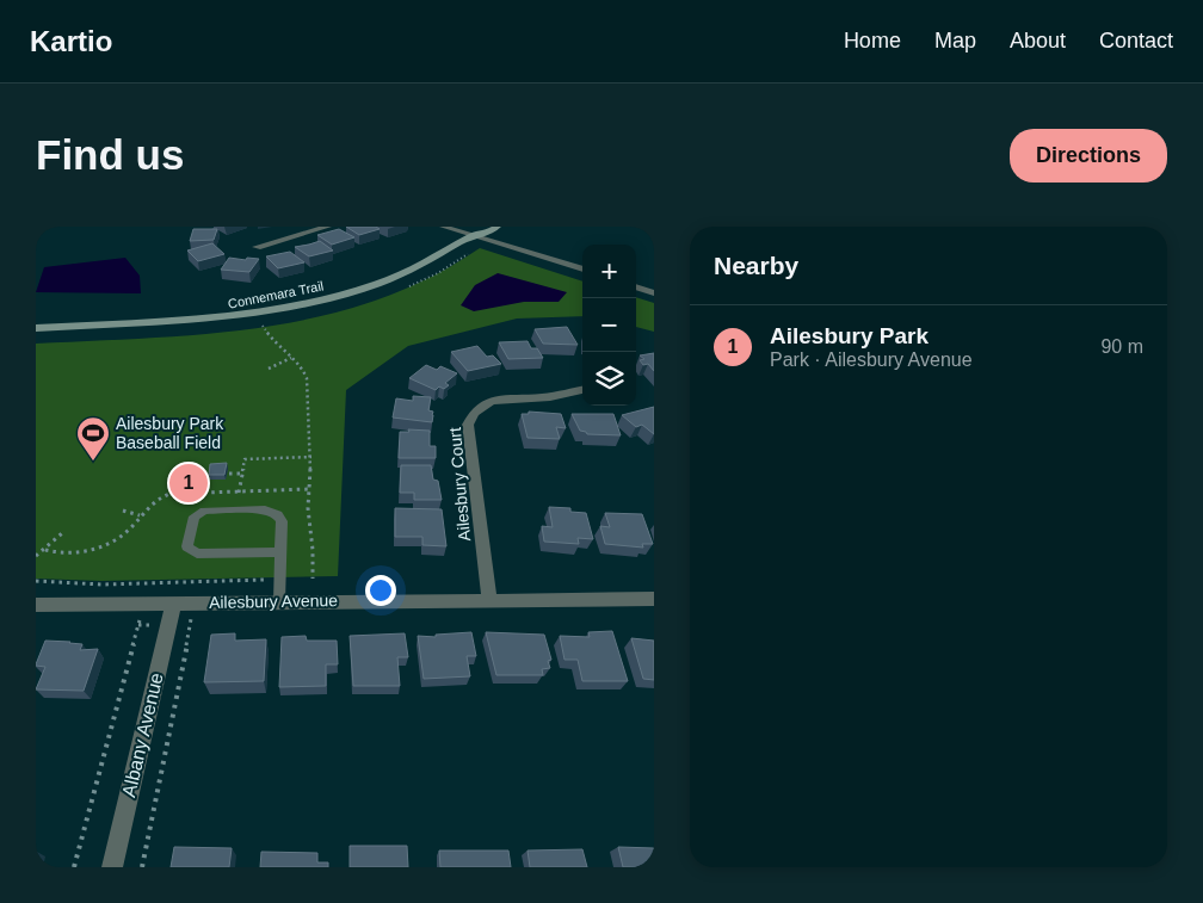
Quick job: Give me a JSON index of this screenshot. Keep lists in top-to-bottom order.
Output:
{
  "streets": {
    "street": [
      "Connemara Trail",
      "Ailesbury Court",
      "Ailesbury Avenue",
      "Albany Avenue"
    ]
  },
  "crossings": [
    ["Ailesbury Court", "Ailesbury Avenue"],
    ["Ailesbury Avenue", "Albany Avenue"]
  ],
  "places": {
    "sports": ["Ailesbury Park Baseball Field"]
  },
  "page": {
    "header": "Kartio",
    "nav": [
      "Home",
      "Map",
      "About",
      "Contact"
    ],
    "buttons": "Directions",
    "title": "Find us",
    "heading": "Nearby",
    "map_buttons": ["+", "−"],
    "list": [
      {
        "mark": "1",
        "name": "Ailesbury Park",
        "note": "Park · Ailesbury Avenue",
        "value": "90 m"
      }
    ],
    "pins": "1"
  }
}
